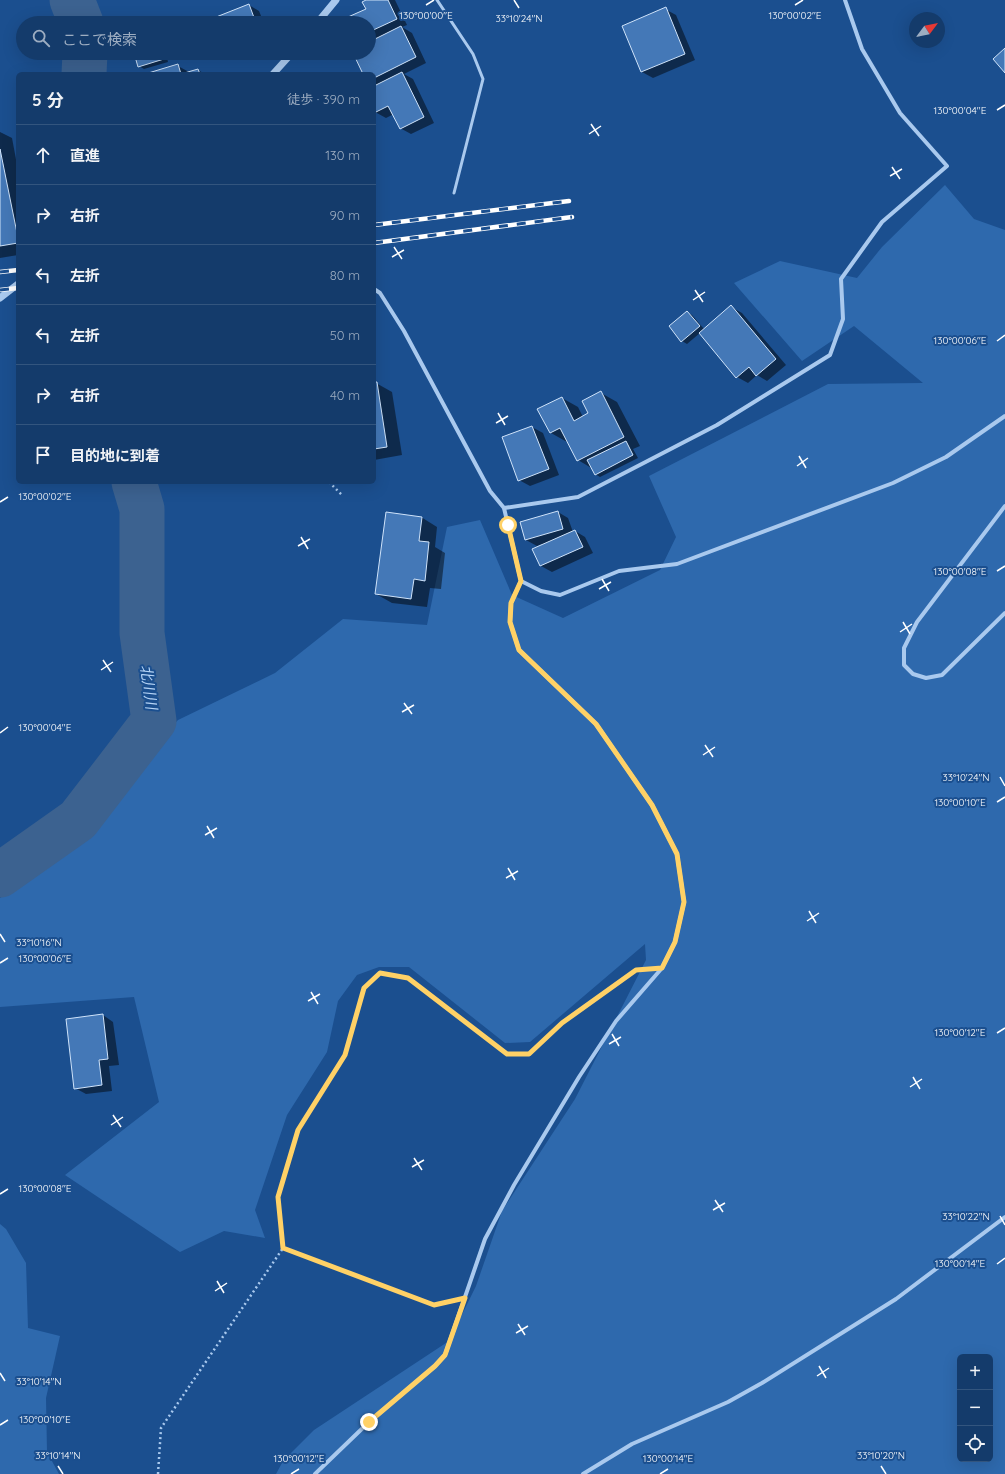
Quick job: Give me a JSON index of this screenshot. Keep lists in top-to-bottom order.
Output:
{
  "water": ["北川川"],
  "north": "top right",
  "page": {
    "search": "ここで検索",
    "heading": ["5 分", "徒歩 · 390 m"],
    "list": [
      ["直進", "130 m"],
      ["右折", "90 m"],
      ["左折", "80 m"],
      ["左折", "50 m"],
      ["右折", "40 m"],
      "目的地に到着"
    ],
    "map_buttons": ["+", "−"]
  },
  "coordinates": [
    "130°00'00\"E",
    "130°00'02\"E",
    "33°10'24\"N",
    "130°00'04\"E",
    "130°00'06\"E",
    "130°00'08\"E",
    "130°00'10\"E",
    "33°10'16\"N",
    "130°00'12\"E",
    "33°10'22\"N",
    "130°00'14\"E",
    "33°10'14\"N",
    "33°10'20\"N"
  ]
}
